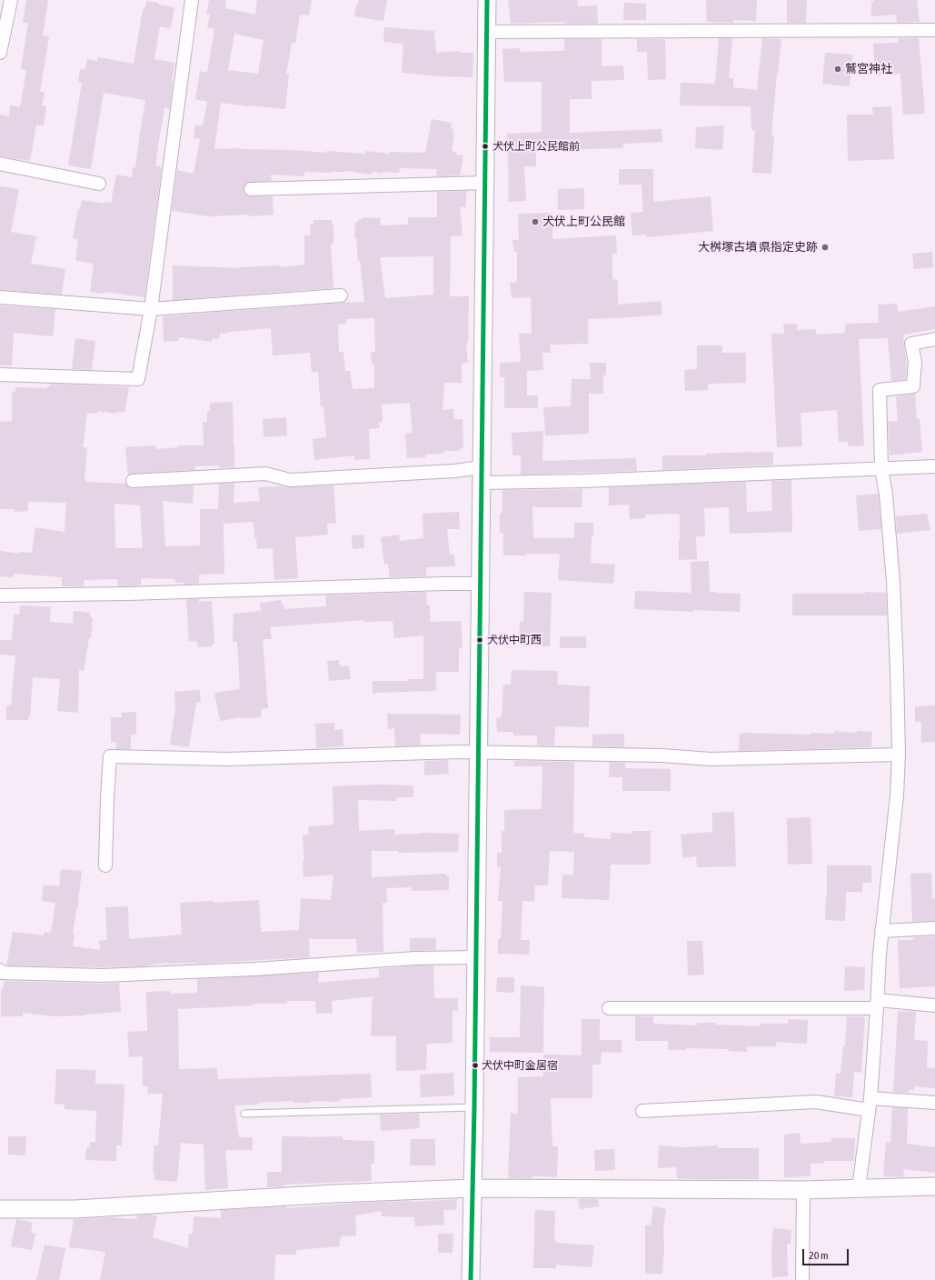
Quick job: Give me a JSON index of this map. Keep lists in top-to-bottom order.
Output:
{
  "places": [
    "鷲宮神社",
    "犬伏上町公民館前",
    "犬伏上町公民館",
    "大桝塚古墳 県指定史跡",
    "犬伏中町西",
    "犬伏中町金居宿"
  ],
  "scale_bar": "20 m"
}
